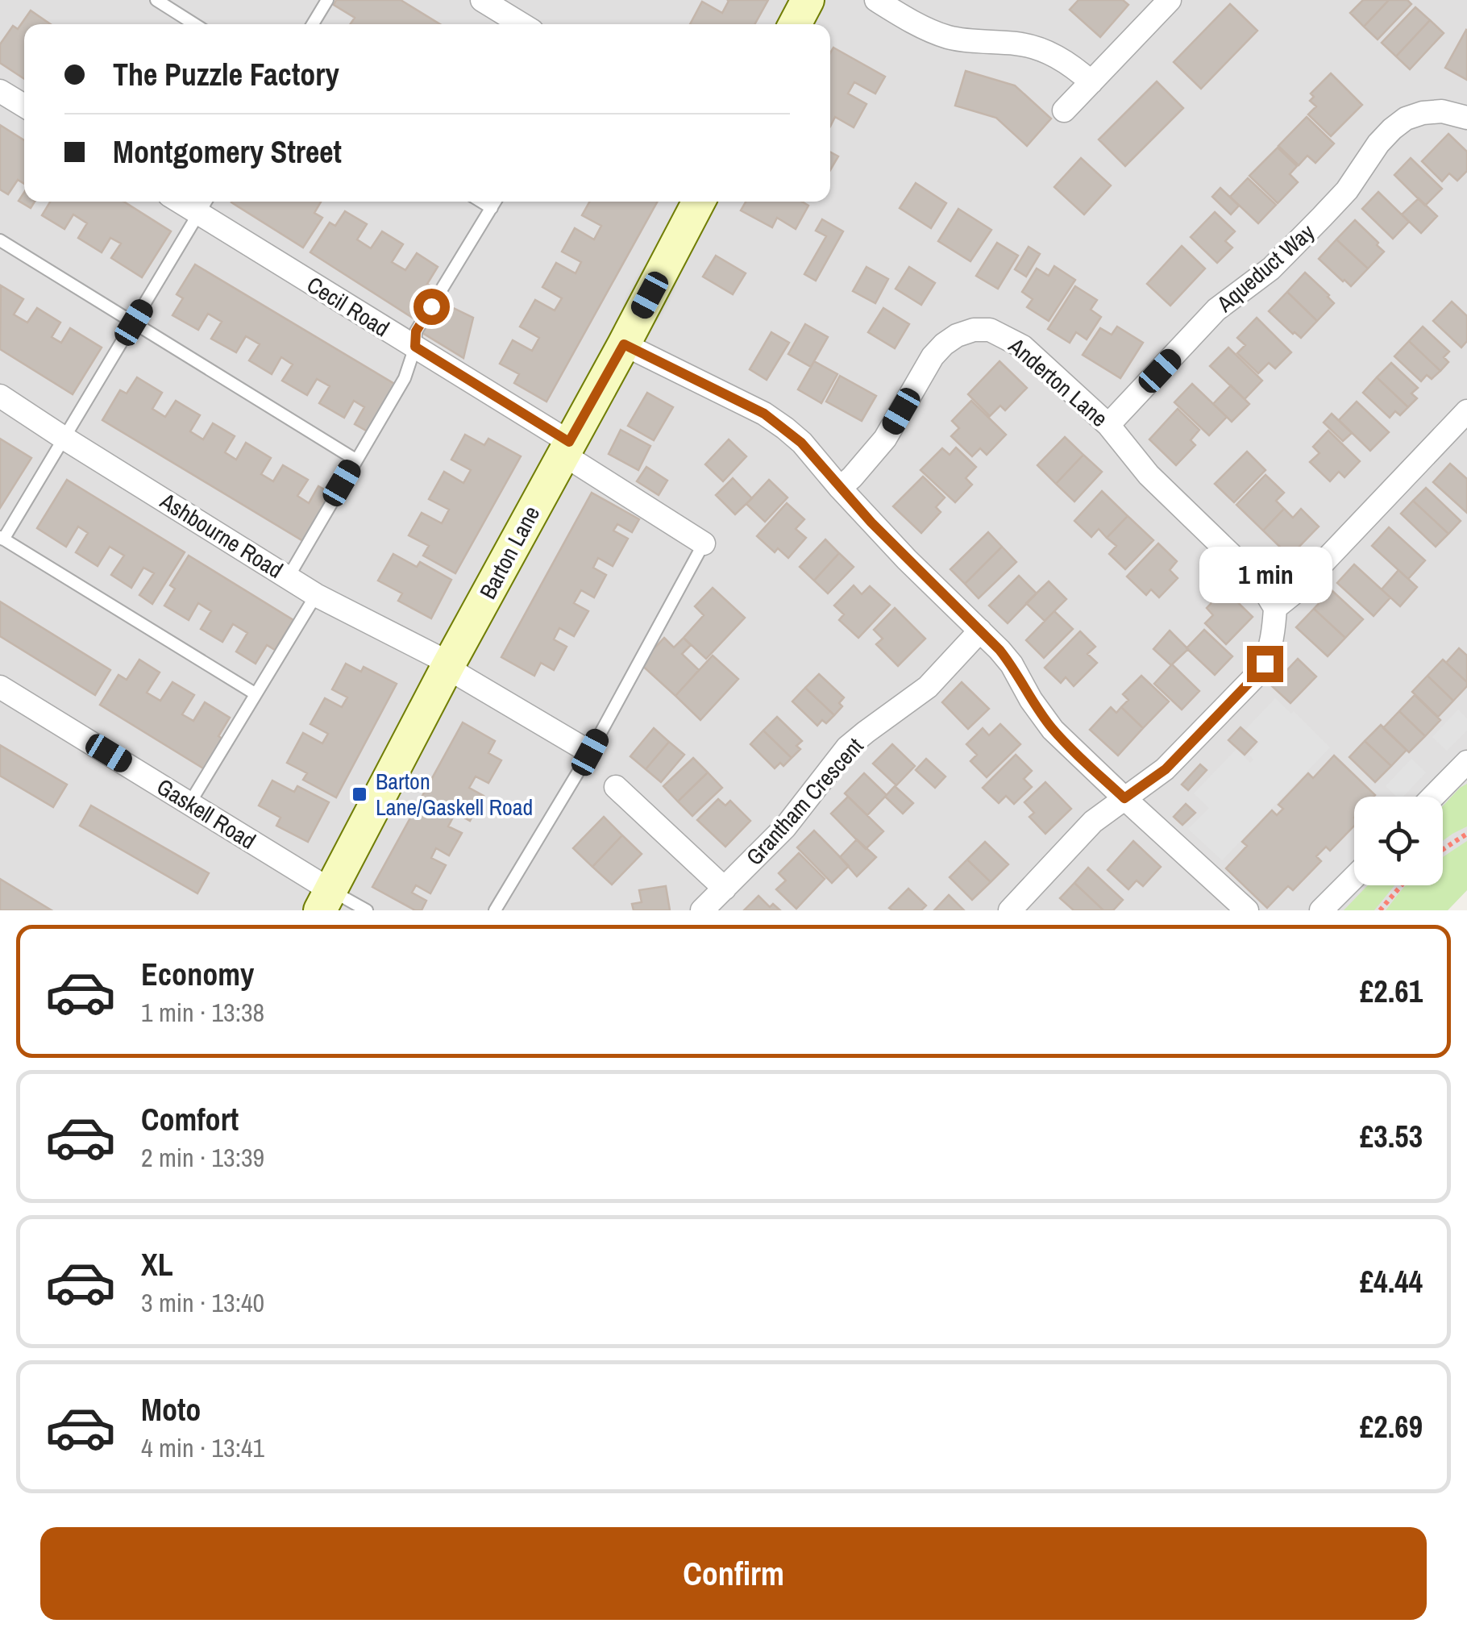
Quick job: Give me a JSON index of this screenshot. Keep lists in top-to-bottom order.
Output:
{
  "streets": {
    "main road": ["Barton Lane"],
    "street": [
      "Aqueduct Way",
      "Cecil Road",
      "Anderton Lane",
      "Ashbourne Road",
      "Grantham Crescent",
      "Gaskell Road"
    ]
  },
  "crossings": [
    ["Aqueduct Way", "Anderton Lane"],
    ["Cecil Road", "Barton Lane"],
    ["Ashbourne Road", "Barton Lane"],
    ["Barton Lane", "Gaskell Road"]
  ],
  "places": {
    "transit": ["Barton Lane/Gaskell Road"]
  },
  "page": {
    "banner": ["The Puzzle Factory", "Montgomery Street"],
    "bubble": "1 min",
    "list": [
      {
        "name": "Economy",
        "note": "1 min · 13:38",
        "value": "£2.61"
      },
      {
        "name": "Comfort",
        "note": "2 min · 13:39",
        "value": "£3.53"
      },
      {
        "name": "XL",
        "note": "3 min · 13:40",
        "value": "£4.44"
      },
      {
        "name": "Moto",
        "note": "4 min · 13:41",
        "value": "£2.69"
      }
    ],
    "buttons": "Confirm"
  }
}
